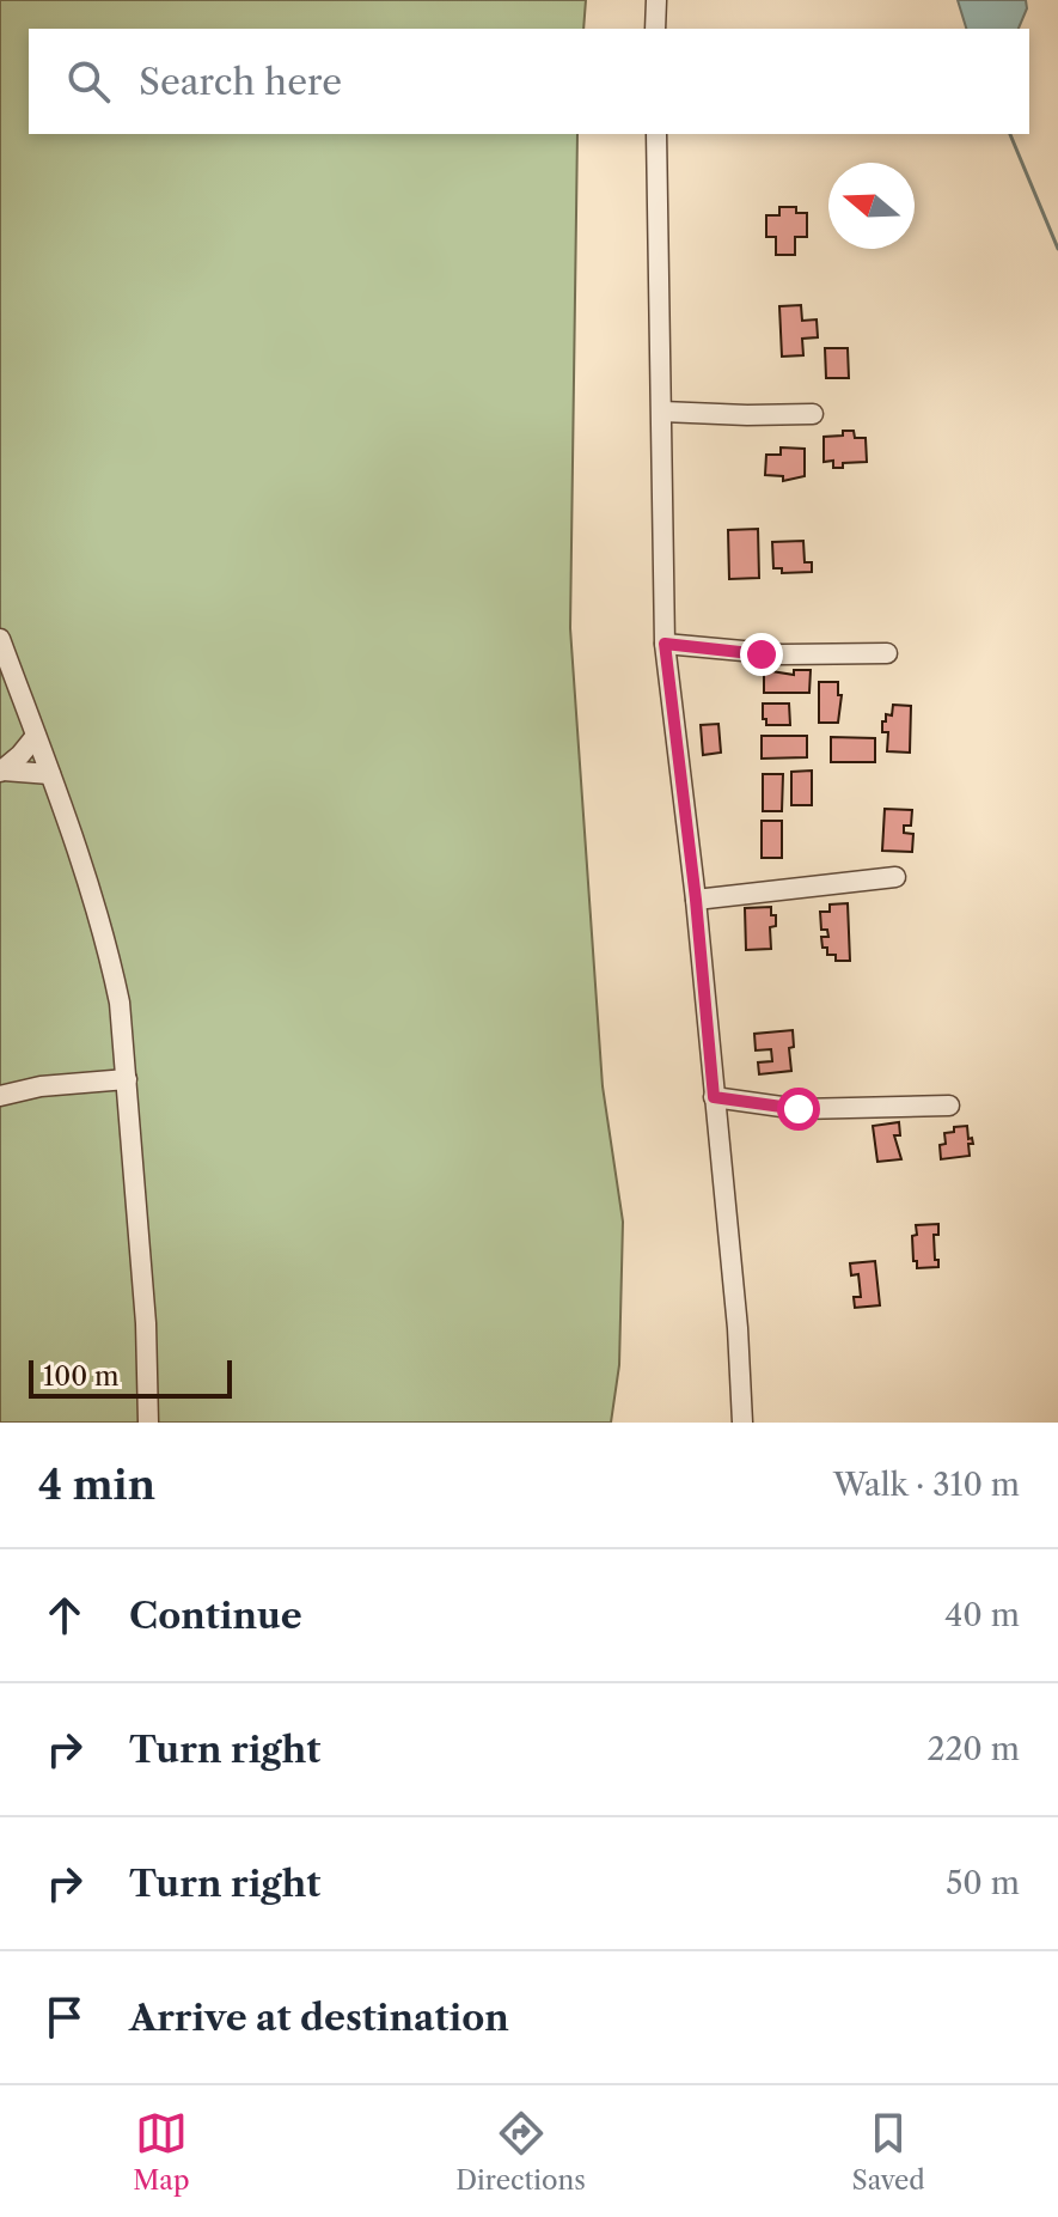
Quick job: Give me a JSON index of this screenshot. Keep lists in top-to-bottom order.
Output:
{
  "scale_bar": "100 m",
  "north": "left",
  "page": {
    "search": "Search here",
    "scale": "100 m",
    "heading": ["4 min", "Walk · 310 m"],
    "list": [
      ["Continue", "40 m"],
      ["Turn right", "220 m"],
      ["Turn right", "50 m"],
      "Arrive at destination"
    ],
    "nav": ["Map", "Directions", "Saved"]
  }
}
